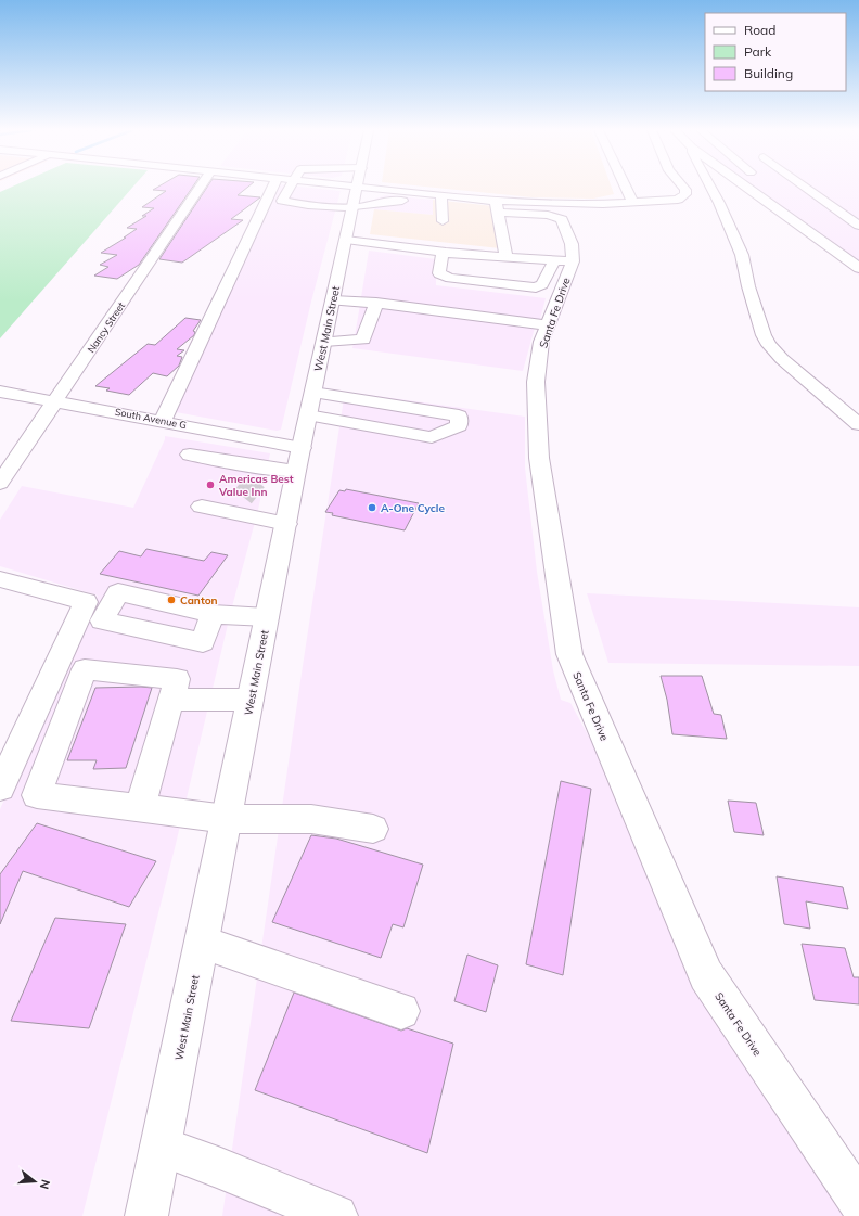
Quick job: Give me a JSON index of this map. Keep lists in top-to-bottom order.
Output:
{
  "streets": {
    "street": [
      "Santa Fe Drive",
      "Nancy Street",
      "West Main Street",
      "South Avenue G"
    ]
  },
  "crossings": [
    ["Nancy Street", "South Avenue G"],
    ["West Main Street", "South Avenue G"]
  ],
  "places": ["Americas Best Value Inn", "A-One Cycle", "Canton"],
  "legend": ["Road", "Park", "Building"],
  "north": "right"
}
